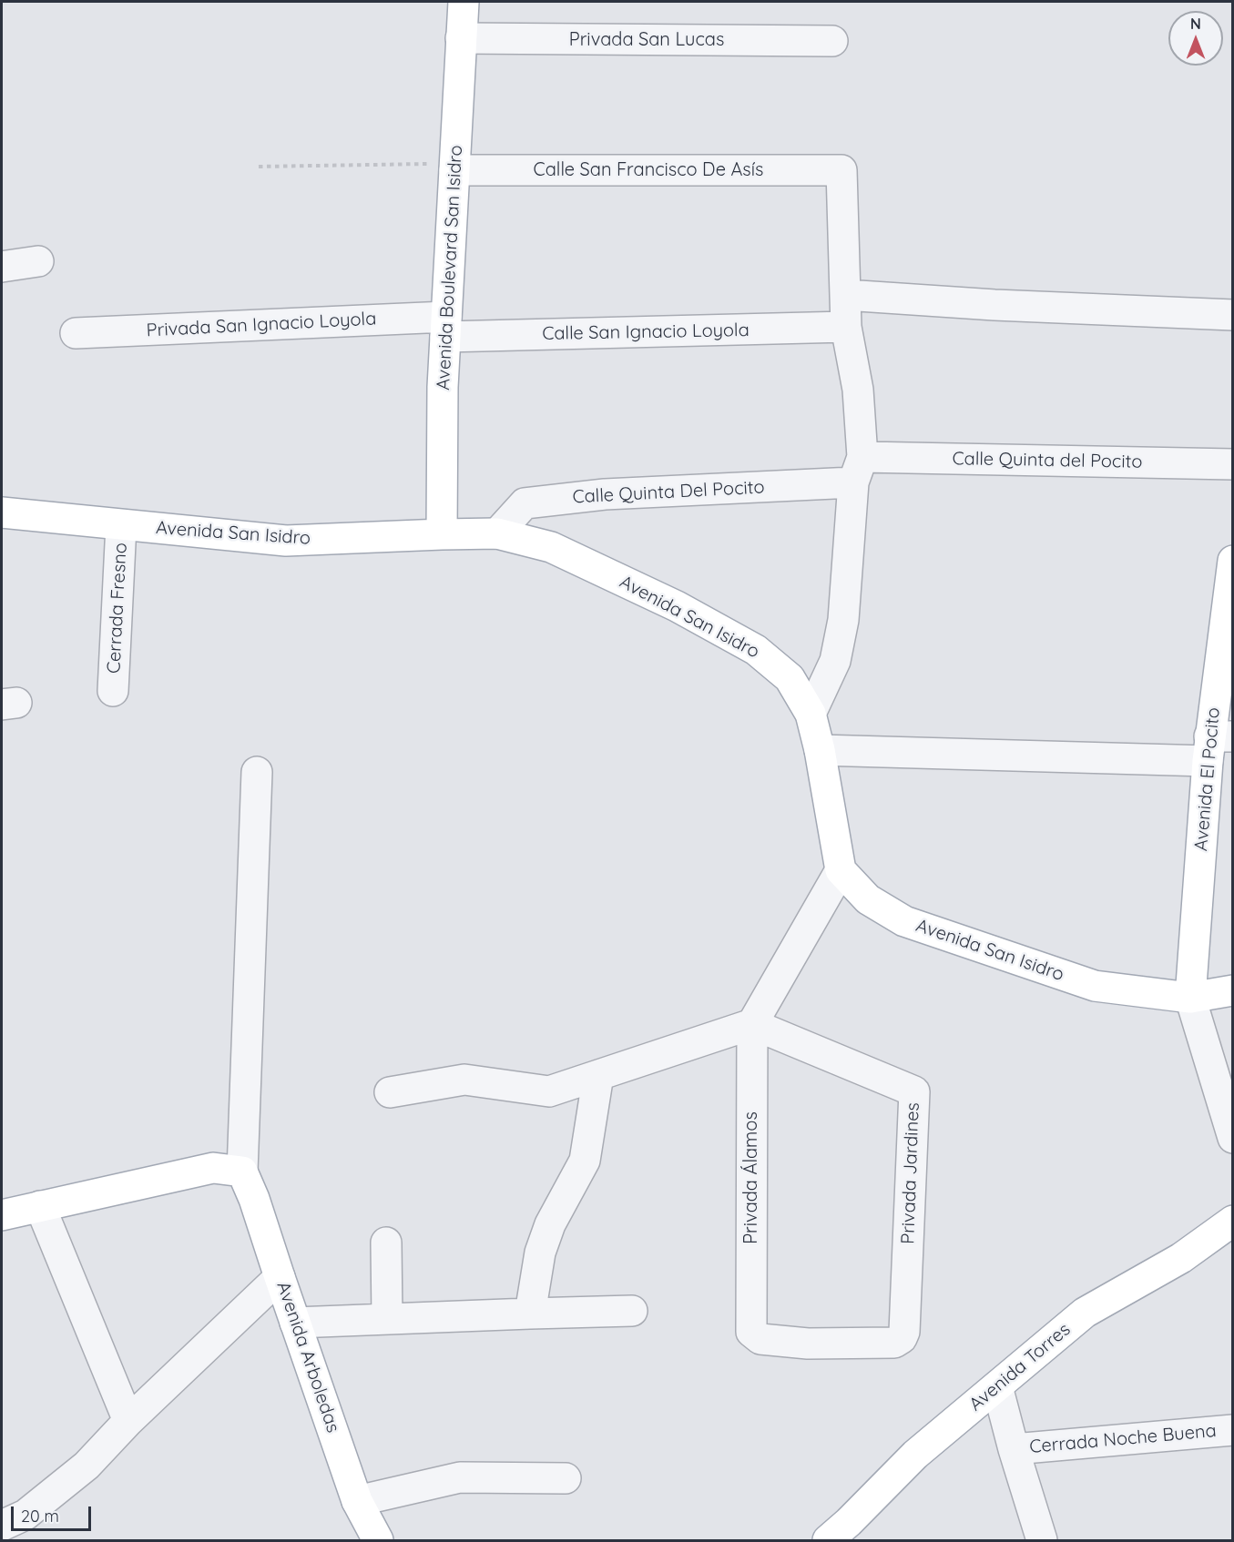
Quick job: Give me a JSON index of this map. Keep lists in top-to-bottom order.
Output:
{
  "streets": {
    "main road": [
      "Avenida Boulevard San Isidro",
      "Avenida San Isidro",
      "Avenida El Pocito",
      "Avenida Arboledas",
      "Avenida Torres"
    ],
    "street": [
      "Privada San Lucas",
      "Calle San Francisco De Asís",
      "Privada San Ignacio Loyola",
      "Calle San Ignacio Loyola",
      "Calle Quinta del Pocito",
      "Calle Quinta Del Pocito",
      "Cerrada Fresno",
      "Privada Jardines",
      "Privada Álamos",
      "Cerrada Noche Buena"
    ]
  },
  "crossings": [
    ["Privada San Lucas", "Avenida Boulevard San Isidro"],
    ["Calle San Francisco De Asís", "Avenida Boulevard San Isidro"],
    ["Avenida Boulevard San Isidro", "Privada San Ignacio Loyola"],
    ["Avenida Boulevard San Isidro", "Calle San Ignacio Loyola"],
    ["Avenida Boulevard San Isidro", "Avenida San Isidro"],
    ["Privada San Ignacio Loyola", "Calle San Ignacio Loyola"],
    ["Calle Quinta del Pocito", "Calle Quinta Del Pocito"],
    ["Calle Quinta Del Pocito", "Avenida San Isidro"],
    ["Avenida San Isidro", "Cerrada Fresno"],
    ["Avenida San Isidro", "Avenida El Pocito"],
    ["Privada Jardines", "Privada Álamos"]
  ],
  "scale_bar": "20 m",
  "north": "top"
}
